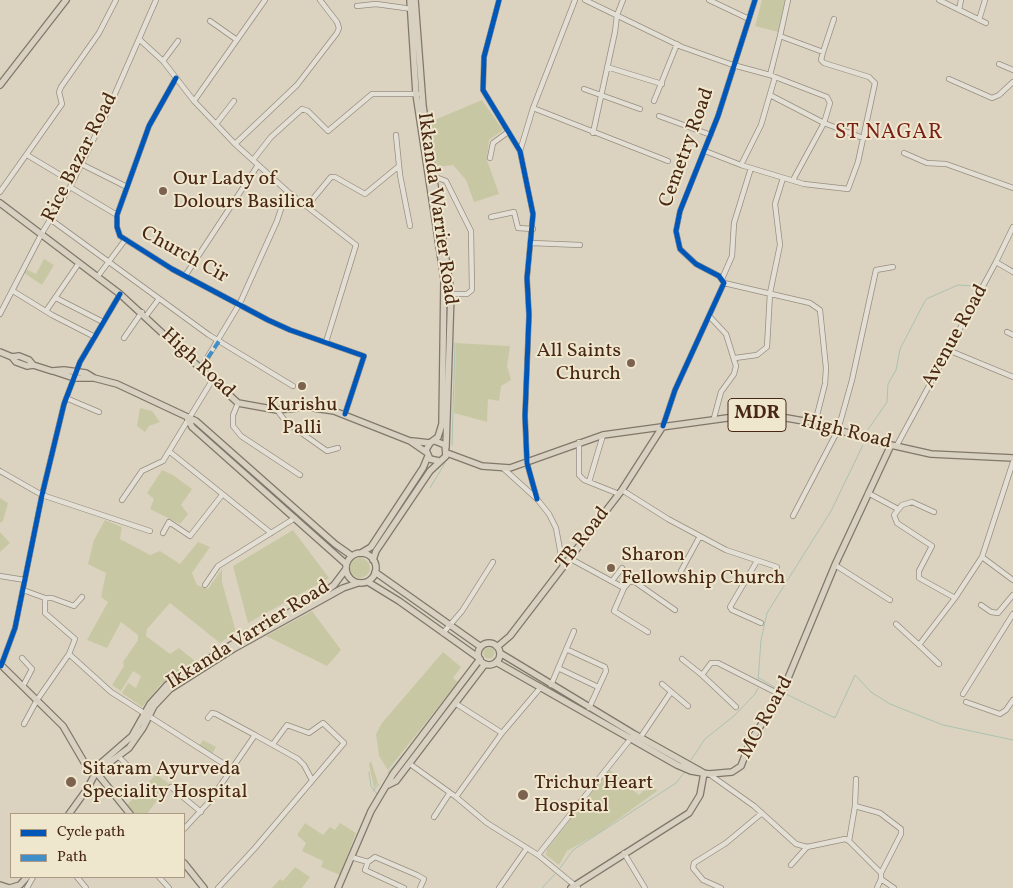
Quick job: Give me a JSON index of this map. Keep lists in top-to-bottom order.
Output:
{
  "streets": {
    "main road": [
      "Ikkanda Warrier Road",
      "High Road",
      "MDR",
      "TB Road",
      "Ikkanda Varrier Road",
      "MO Roard"
    ],
    "street": [
      "Cemetry Road",
      "Rice Bazar Road",
      "Church Cir",
      "Avenue Road"
    ]
  },
  "crossings": [
    ["Rice Bazar Road", "High Road"],
    ["Ikkanda Warrier Road", "High Road"],
    ["Church Cir", "High Road"],
    ["Avenue Road", "High Road"],
    ["Avenue Road", "MO Roard"],
    ["High Road", "TB Road"],
    ["High Road", "MO Roard"],
    ["TB Road", "MO Roard"]
  ],
  "districts": ["ST NAGAR"],
  "places": [
    "Our Lady of Dolours Basilica",
    "All Saints Church",
    "Kurishu Palli",
    "Sharon Fellowship Church",
    "Sitaram Ayurveda Speciality Hospital",
    "Trichur Heart Hospital"
  ],
  "legend": ["Cycle path", "Path"]
}
